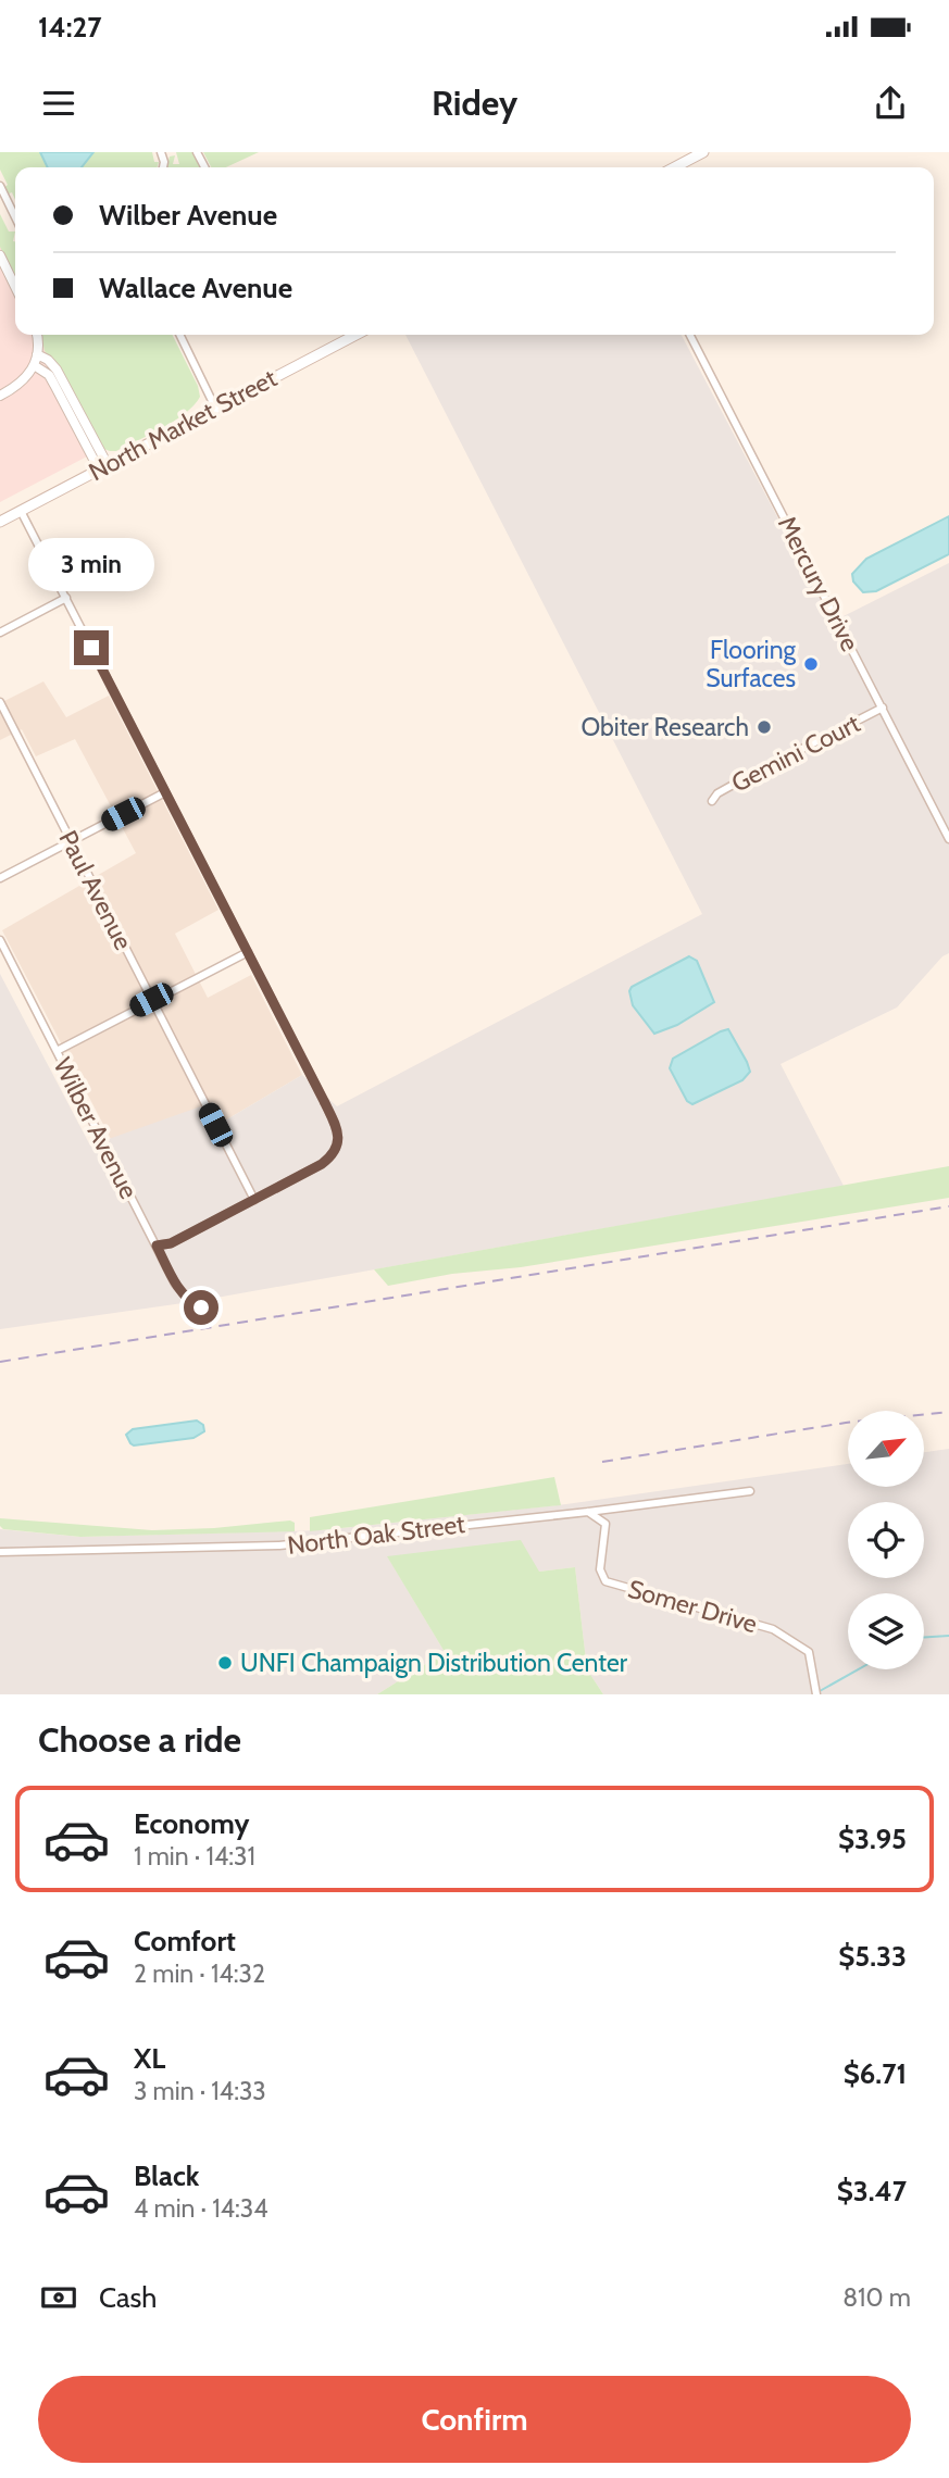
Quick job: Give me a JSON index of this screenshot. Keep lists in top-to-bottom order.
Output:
{
  "streets": {
    "main road": ["North Market Street"],
    "street": [
      "Mercury Drive",
      "Gemini Court",
      "Paul Avenue",
      "Wilber Avenue",
      "North Oak Street",
      "Somer Drive"
    ]
  },
  "crossings": [
    ["Mercury Drive", "Gemini Court"],
    ["North Oak Street", "Somer Drive"]
  ],
  "places": ["Flooring Surfaces", "Obiter Research", "UNFI Champaign Distribution Center"],
  "north": "top right",
  "page": {
    "status": "14:27",
    "header": "Ridey",
    "banner": ["Wilber Avenue", "Wallace Avenue"],
    "bubble": "3 min",
    "heading": "Choose a ride",
    "list": [
      {
        "name": "Economy",
        "note": "1 min · 14:31",
        "value": "$3.95"
      },
      {
        "name": "Comfort",
        "note": "2 min · 14:32",
        "value": "$5.33"
      },
      {
        "name": "XL",
        "note": "3 min · 14:33",
        "value": "$6.71"
      },
      {
        "name": "Black",
        "note": "4 min · 14:34",
        "value": "$3.47"
      }
    ],
    "pay": ["Cash", "810 m"],
    "buttons": "Confirm"
  }
}
